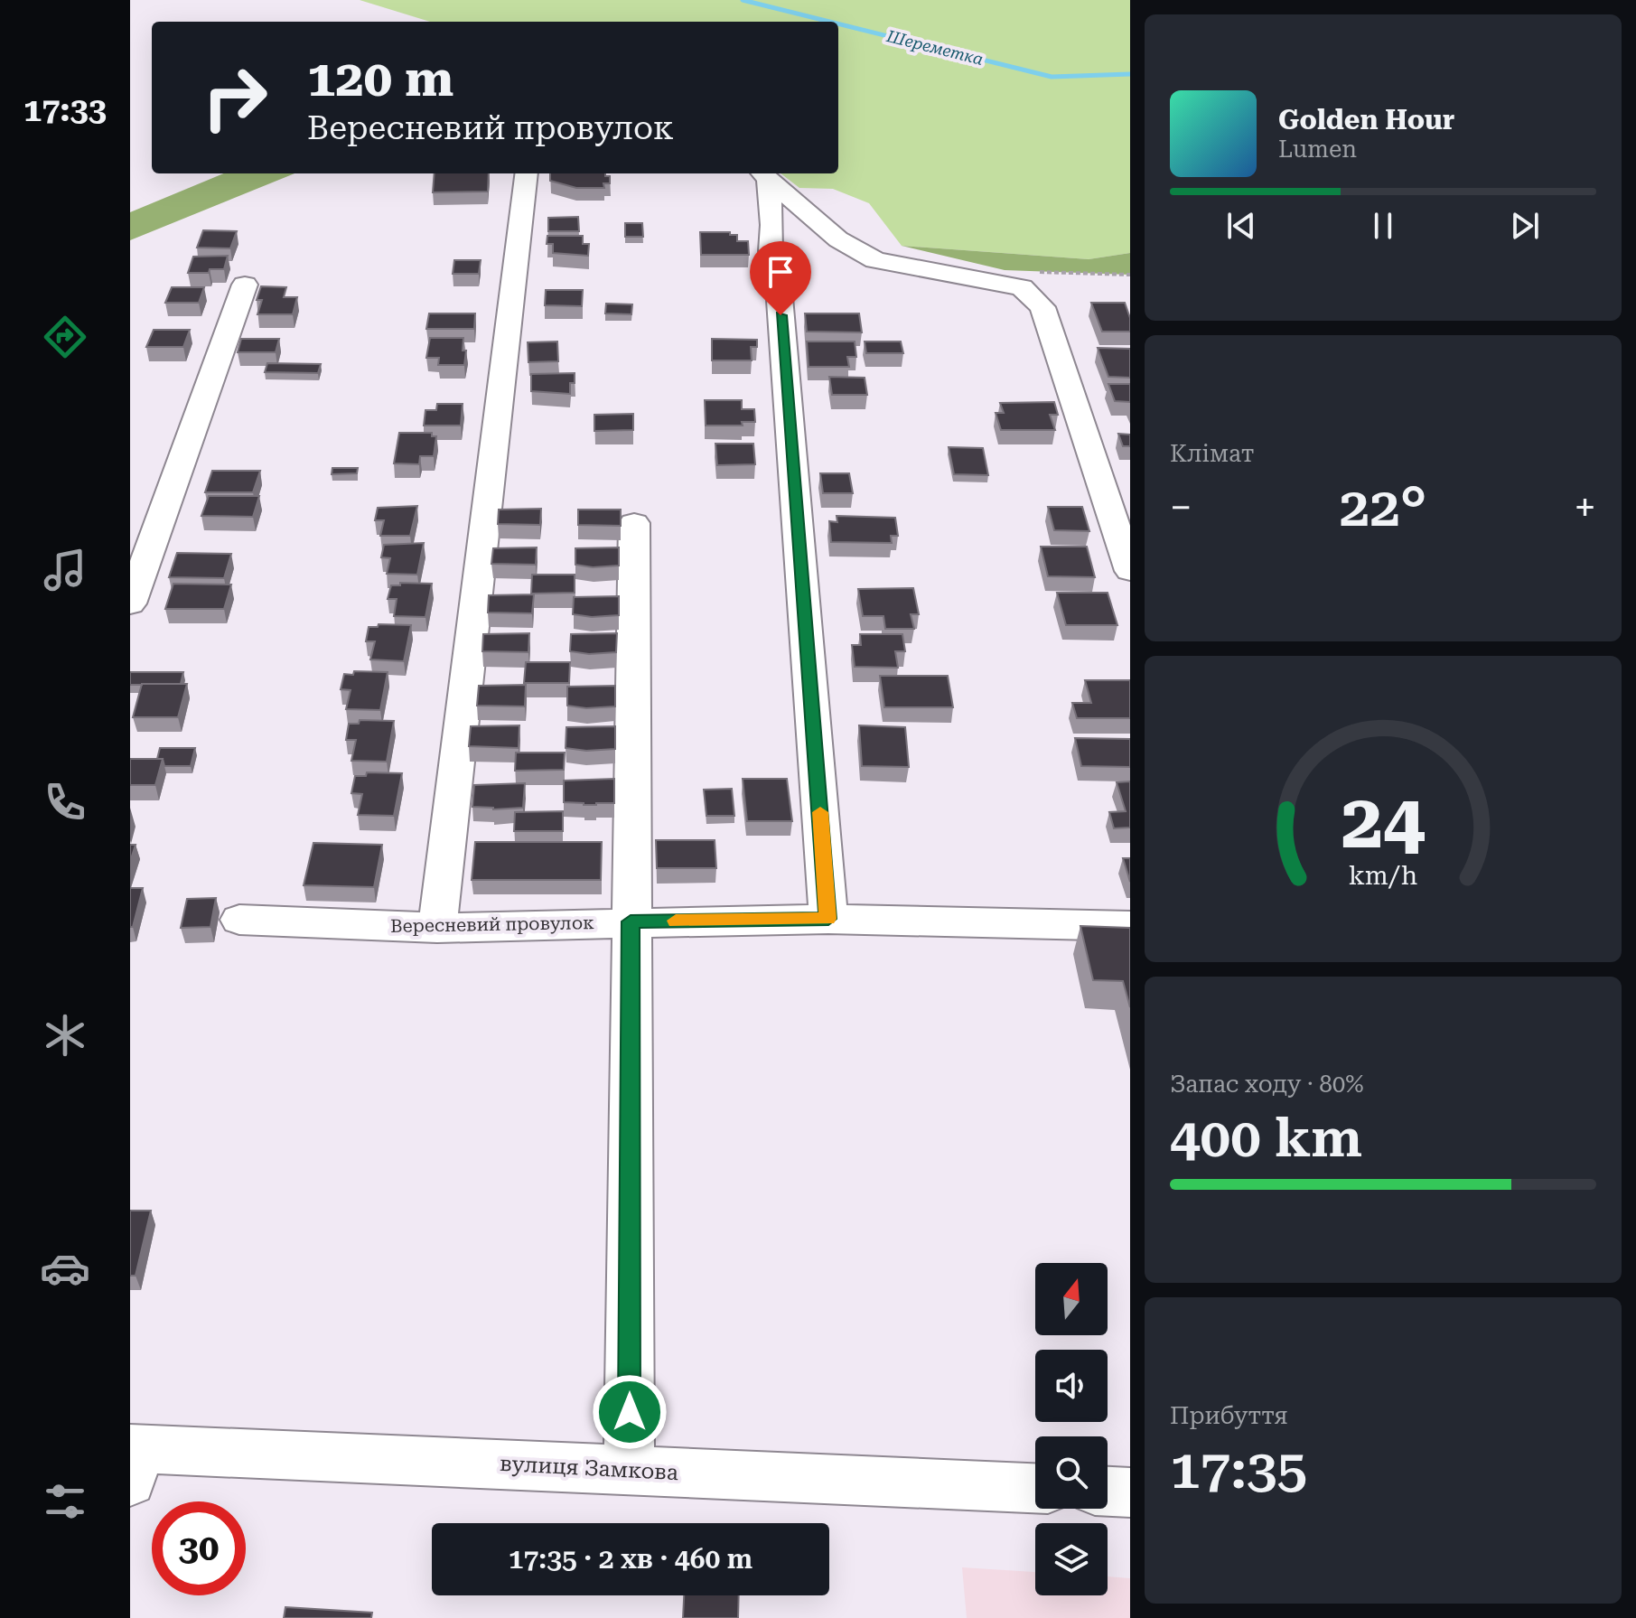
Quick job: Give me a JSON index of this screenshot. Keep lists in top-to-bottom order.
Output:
{
  "streets": {
    "street": ["Вересневий провулок", "вулиця Замкова"]
  },
  "water": ["Шереметка"],
  "north": "top",
  "page": {
    "tabs": "17:33",
    "turn": ["120 m", "Вересневий провулок"],
    "song": ["Golden Hour", "Lumen"],
    "tile": [
      "Клімат",
      ["Запас ходу · 80%", "400 km"],
      ["Прибуття", "17:35"]
    ],
    "heat": ["−", "22°", "+"],
    "limit": "30",
    "trip": "17:35 · 2 хв · 460 m",
    "gauge": ["24", "km/h"]
  }
}
